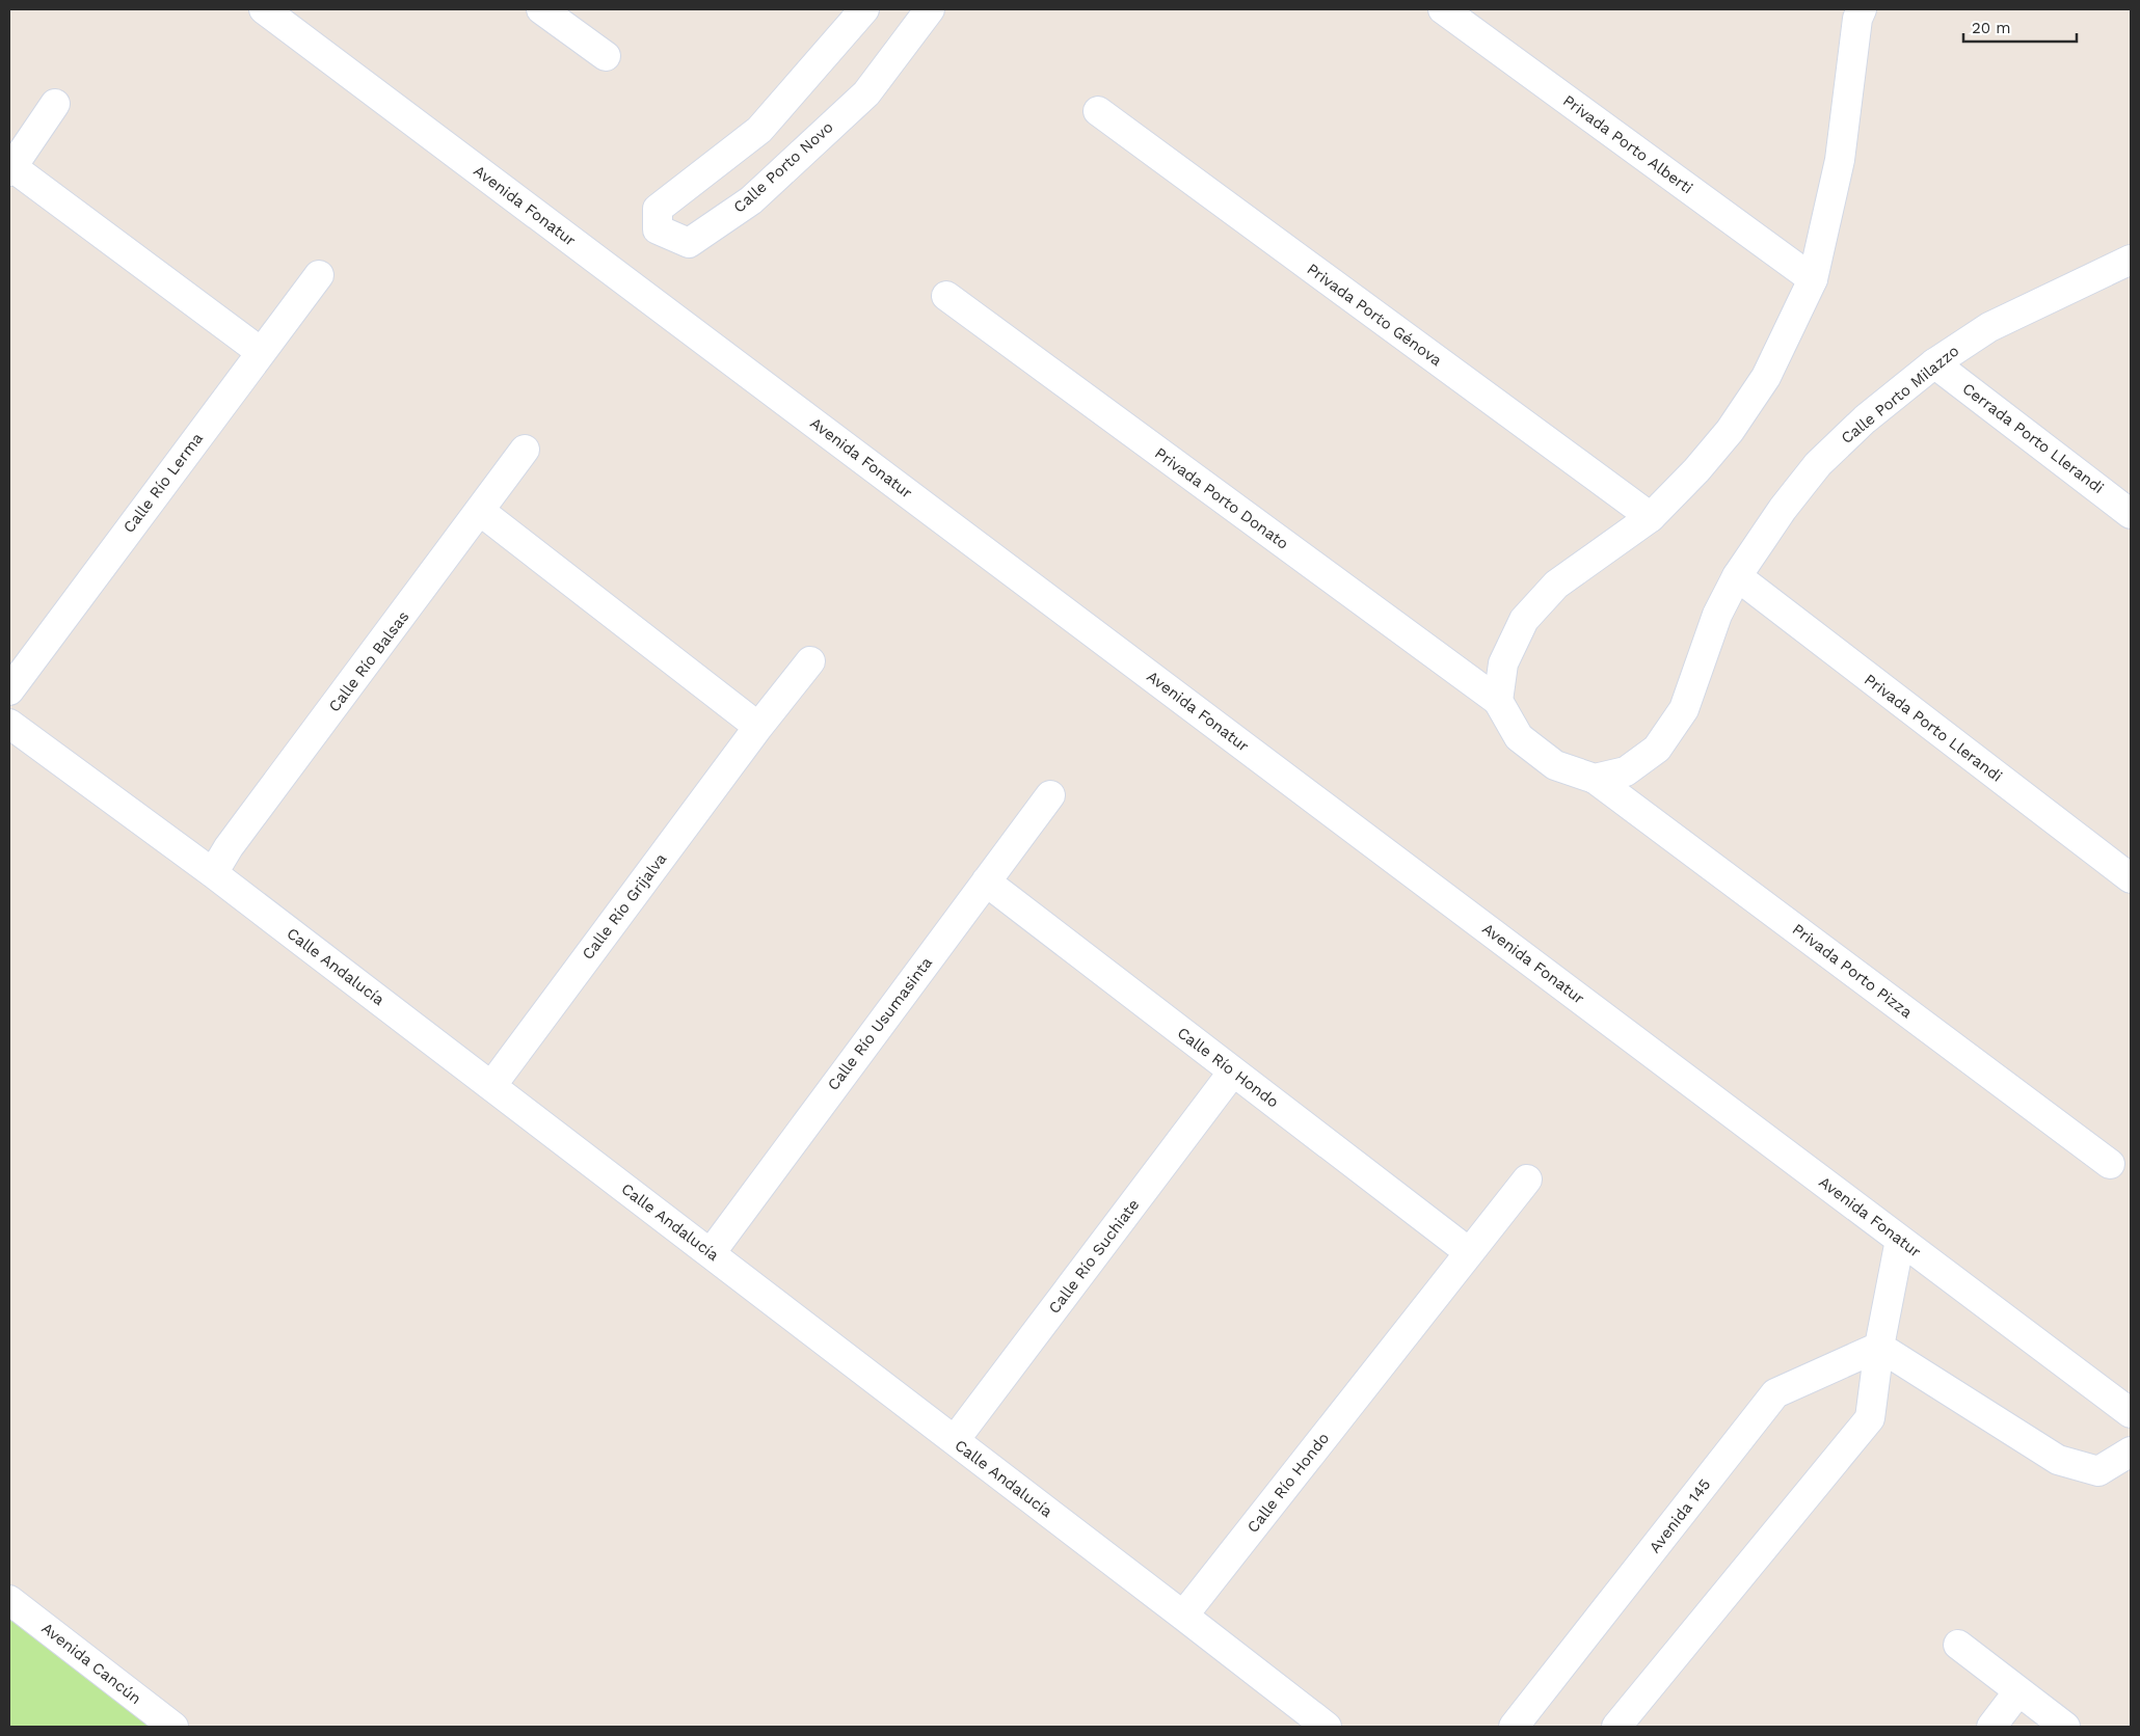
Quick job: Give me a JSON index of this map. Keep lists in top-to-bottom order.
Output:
{
  "streets": {
    "street": [
      "Privada Porto Alberti",
      "Calle Porto Novo",
      "Avenida Fonatur",
      "Privada Porto Génova",
      "Calle Porto Milazzo",
      "Cerrada Porto Llerandi",
      "Calle Río Lerma",
      "Privada Porto Donato",
      "Calle Río Balsas",
      "Privada Porto Llerandi",
      "Calle Río Grijalva",
      "Calle Andalucía",
      "Privada Porto Pizza",
      "Calle Río Usumasinta",
      "Calle Río Hondo",
      "Calle Río Suchiate",
      "Avenida 145",
      "Avenida Cancún"
    ]
  },
  "crossings": [
    ["Calle Porto Milazzo", "Cerrada Porto Llerandi"],
    ["Calle Porto Milazzo", "Privada Porto Llerandi"],
    ["Calle Porto Milazzo", "Privada Porto Pizza"],
    ["Calle Río Balsas", "Calle Andalucía"],
    ["Calle Río Grijalva", "Calle Andalucía"],
    ["Calle Andalucía", "Calle Río Usumasinta"],
    ["Calle Andalucía", "Calle Río Hondo"],
    ["Calle Andalucía", "Calle Río Suchiate"],
    ["Calle Río Usumasinta", "Calle Río Hondo"],
    ["Calle Río Hondo", "Calle Río Suchiate"]
  ],
  "scale_bar": "20 m"
}
